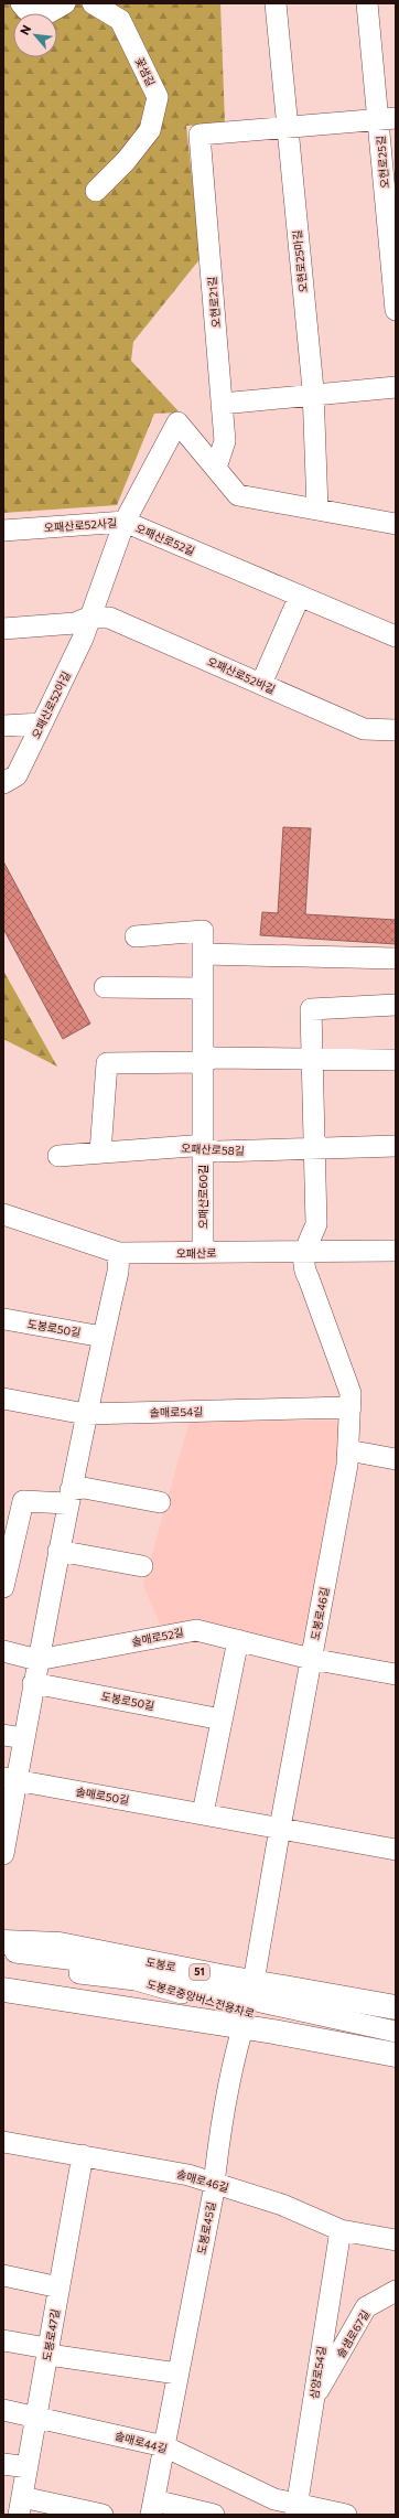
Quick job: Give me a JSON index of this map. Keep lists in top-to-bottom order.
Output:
{
  "streets": {
    "main road": ["도봉로", "51"],
    "street": [
      "꽃샘길",
      "오현로25길",
      "오현로25마길",
      "오현로21길",
      "오패산로52사길",
      "오패산로52길",
      "오패산로52바길",
      "오패산로52아길",
      "오패산로58길",
      "오패산로60길",
      "오패산로",
      "도봉로50길",
      "솔매로54길",
      "도봉로46길",
      "솔매로52길",
      "솔매로50길",
      "도봉로중앙버스전용차로",
      "솔매로46길",
      "도봉로45길",
      "솔샘로67길",
      "도봉로47길",
      "삼양로54길",
      "솔매로44길"
    ]
  },
  "crossings": [
    ["오현로25길", "오현로25마길"],
    ["오현로25길", "오현로21길"],
    ["오현로25마길", "오현로21길"],
    ["오현로21길", "오패산로52사길"],
    ["오패산로52사길", "오패산로52길"],
    ["오패산로52길", "오패산로52바길"],
    ["오패산로52길", "오패산로52아길"],
    ["오패산로52바길", "오패산로52아길"],
    ["오패산로58길", "오패산로60길"],
    ["오패산로60길", "오패산로"],
    ["오패산로", "도봉로46길"],
    ["솔매로54길", "도봉로46길"],
    ["도봉로46길", "솔매로52길"],
    ["도봉로46길", "솔매로50길"],
    ["도봉로46길", "도봉로"],
    ["솔매로46길", "도봉로45길"],
    ["솔매로46길", "도봉로47길"],
    ["솔매로46길", "삼양로54길"],
    ["도봉로45길", "솔매로44길"],
    ["솔샘로67길", "삼양로54길"],
    ["도봉로47길", "솔매로44길"],
    ["삼양로54길", "솔매로44길"]
  ],
  "north": "top left"
}
